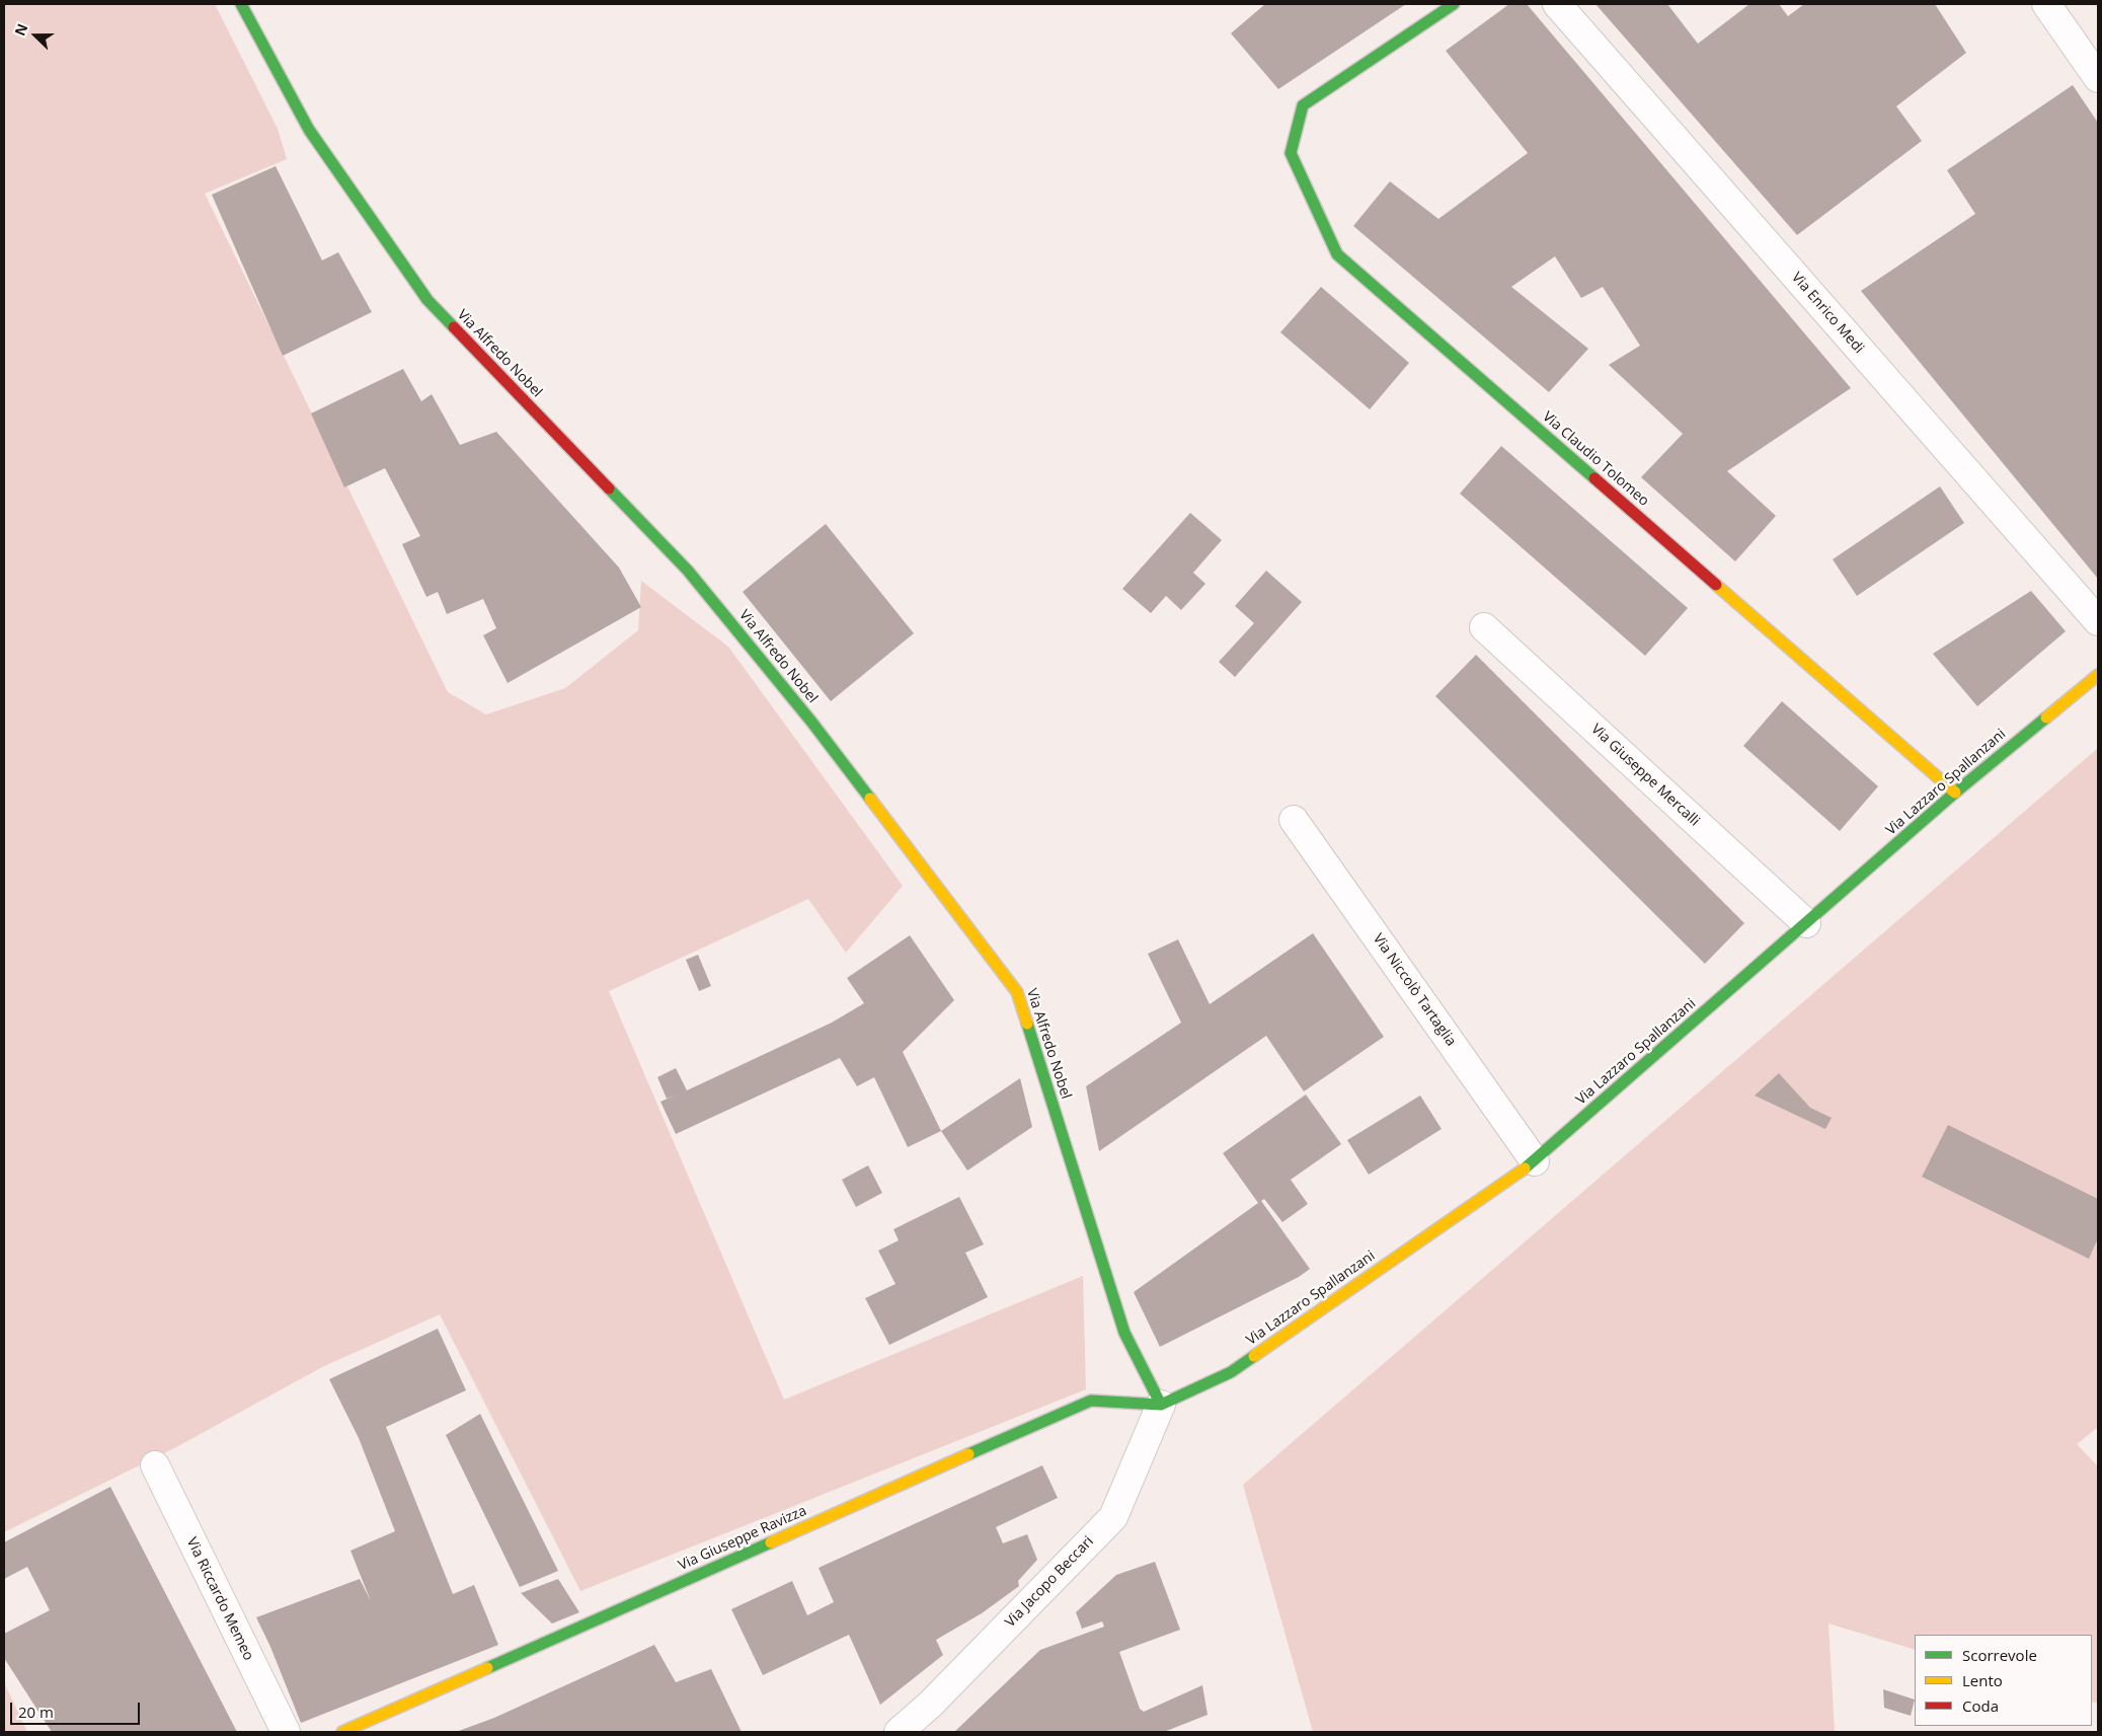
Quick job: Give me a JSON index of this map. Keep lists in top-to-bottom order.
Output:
{
  "streets": {
    "street": [
      "Via Enrico Medi",
      "Via Alfredo Nobel",
      "Via Claudio Tolomeo",
      "Via Giuseppe Mercalli",
      "Via Lazzaro Spallanzani",
      "Via Niccolò Tartaglia",
      "Via Giuseppe Ravizza",
      "Via Jacopo Beccari",
      "Via Riccardo Memeo"
    ]
  },
  "crossings": [
    ["Via Alfredo Nobel", "Via Lazzaro Spallanzani"],
    ["Via Alfredo Nobel", "Via Giuseppe Ravizza"],
    ["Via Alfredo Nobel", "Via Jacopo Beccari"],
    ["Via Claudio Tolomeo", "Via Lazzaro Spallanzani"],
    ["Via Giuseppe Mercalli", "Via Lazzaro Spallanzani"],
    ["Via Lazzaro Spallanzani", "Via Niccolò Tartaglia"],
    ["Via Lazzaro Spallanzani", "Via Giuseppe Ravizza"],
    ["Via Lazzaro Spallanzani", "Via Jacopo Beccari"],
    ["Via Giuseppe Ravizza", "Via Jacopo Beccari"]
  ],
  "legend": ["Scorrevole", "Lento", "Coda"],
  "scale_bar": "20 m",
  "north": "left"
}
